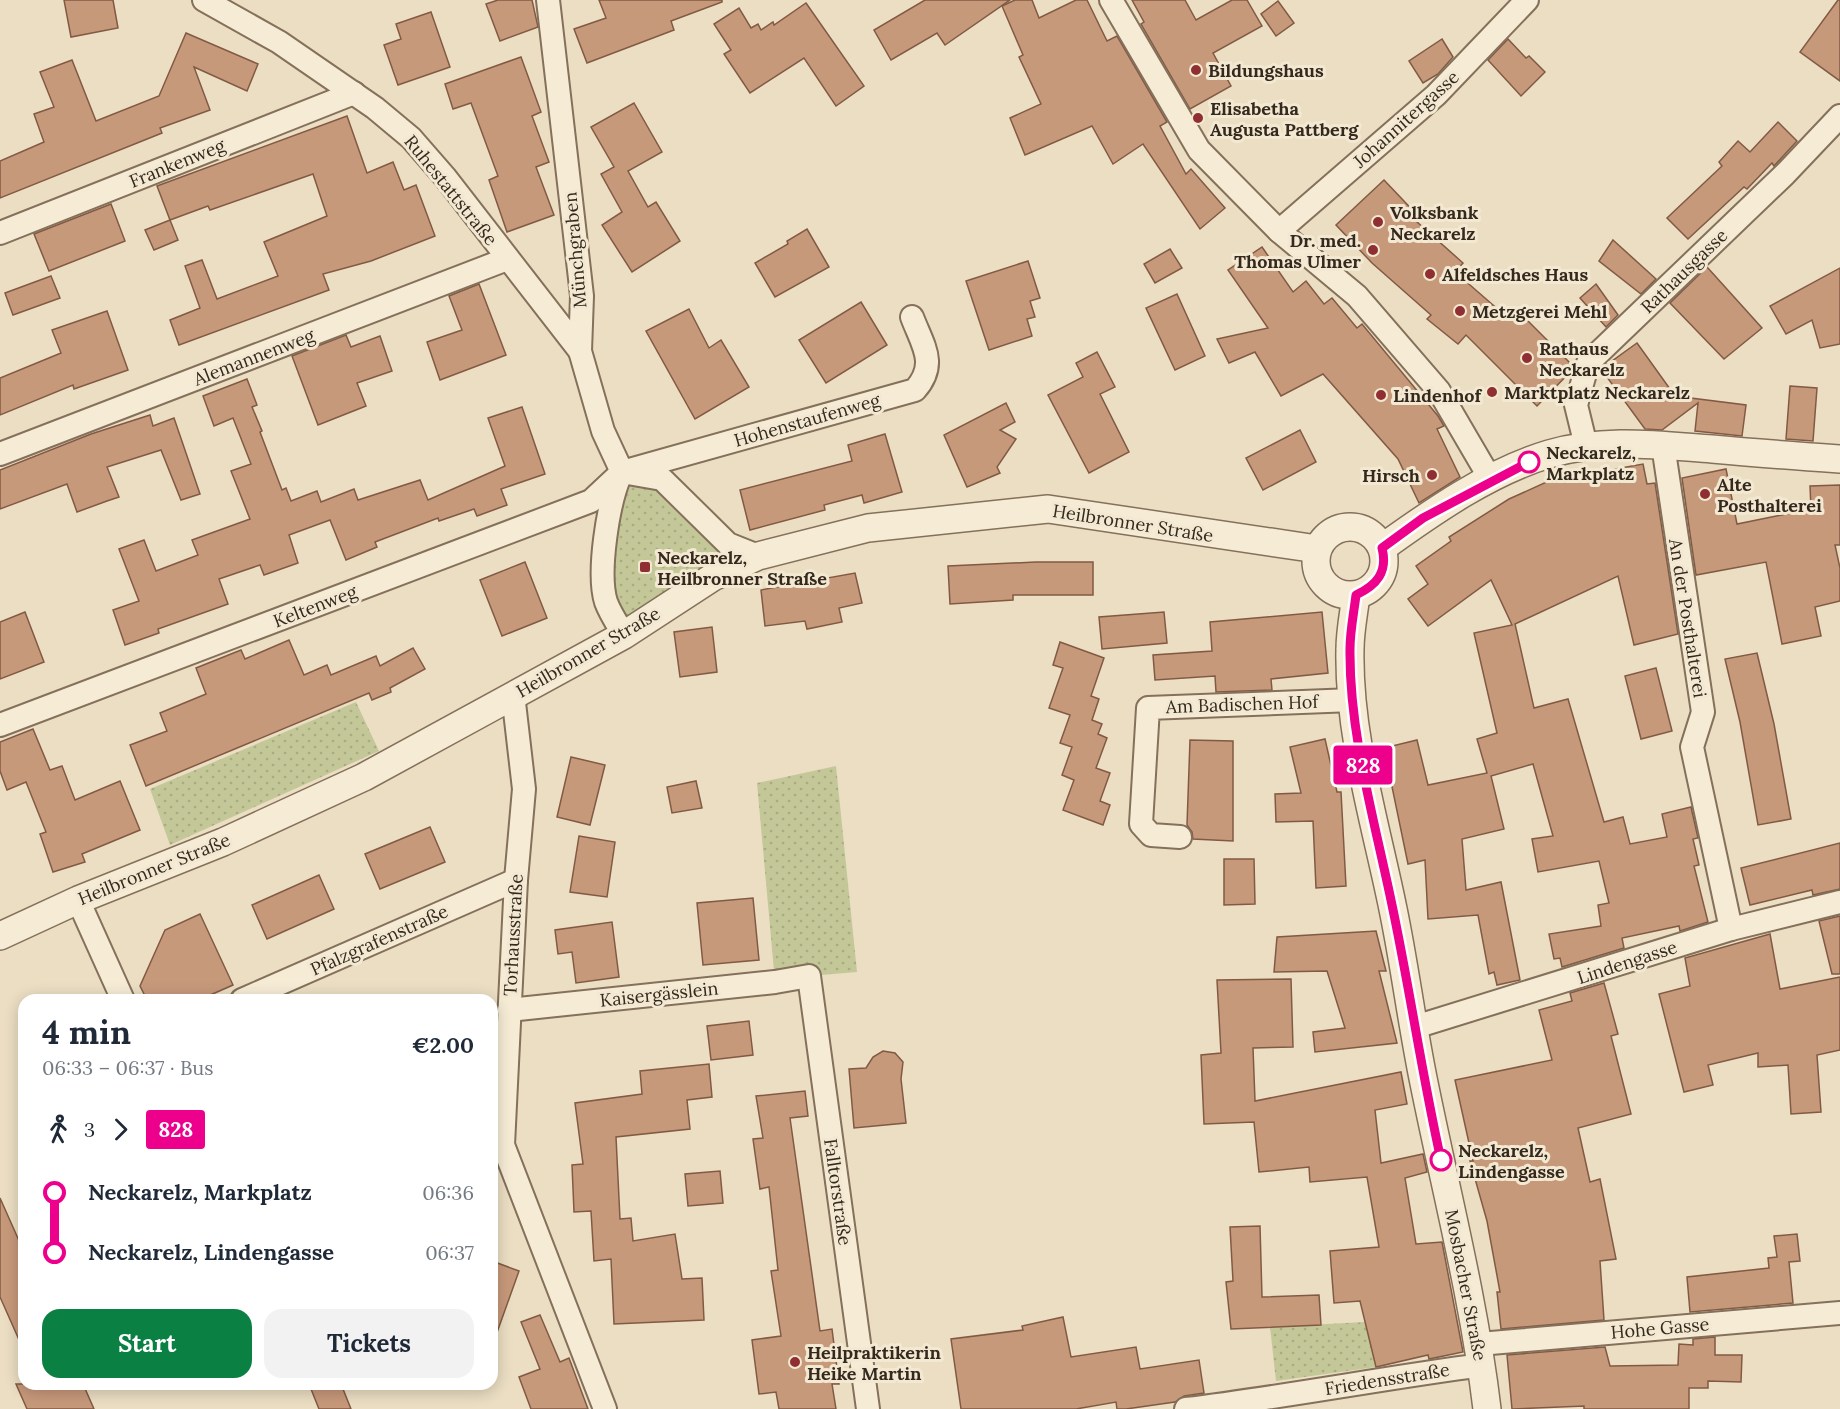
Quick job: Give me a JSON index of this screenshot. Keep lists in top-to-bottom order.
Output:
{
  "streets": {
    "street": [
      "Johannitergasse",
      "Frankenweg",
      "Ruhestattstraße",
      "Münchgraben",
      "Rathausgasse",
      "Alemannenweg",
      "Hohenstaufenweg",
      "Heilbronner Straße",
      "Keltenweg",
      "An der Posthalterei",
      "Am Badischen Hof",
      "Torhausstraße",
      "Pfalzgrafenstraße",
      "Lindengasse",
      "Kaisergässlein",
      "Falltorstraße",
      "Mosbacher Straße",
      "Hohe Gasse",
      "Friedensstraße"
    ]
  },
  "crossings": [
    ["Frankenweg", "Ruhestattstraße"],
    ["Ruhestattstraße", "Münchgraben"],
    ["Ruhestattstraße", "Alemannenweg"],
    ["Münchgraben", "Hohenstaufenweg"],
    ["Münchgraben", "Keltenweg"],
    ["Hohenstaufenweg", "Keltenweg"],
    ["Heilbronner Straße", "Torhausstraße"],
    ["Heilbronner Straße", "Mosbacher Straße"],
    ["An der Posthalterei", "Lindengasse"],
    ["Am Badischen Hof", "Mosbacher Straße"],
    ["Torhausstraße", "Pfalzgrafenstraße"],
    ["Torhausstraße", "Kaisergässlein"],
    ["Lindengasse", "Mosbacher Straße"],
    ["Kaisergässlein", "Falltorstraße"],
    ["Mosbacher Straße", "Hohe Gasse"],
    ["Mosbacher Straße", "Friedensstraße"],
    ["Hohe Gasse", "Friedensstraße"]
  ],
  "places": {
    "other": [
      "Bildungshaus",
      "Elisabetha Augusta Pattberg",
      "Volksbank Neckarelz",
      "Dr. med. Thomas Ulmer",
      "Alfeldsches Haus",
      "Metzgerei Mehl",
      "Rathaus Neckarelz",
      "Marktplatz Neckarelz",
      "Lindenhof",
      "Neckarelz, Markplatz",
      "Hirsch",
      "Alte Posthalterei",
      "Neckarelz, Lindengasse",
      "Heilpraktikerin Heike Martin"
    ],
    "transit": ["Neckarelz, Heilbronner Straße"]
  },
  "lines": ["bus line 828"],
  "page": {
    "on_map": "828",
    "heading": ["4 min", "06:33 – 06:37 · Bus", "€2.00"],
    "legs": ["3", "828"],
    "list": [
      {
        "name": "Neckarelz, Markplatz",
        "value": "06:36"
      },
      {
        "name": "Neckarelz, Lindengasse",
        "value": "06:37"
      }
    ],
    "buttons": ["Start", "Tickets"]
  }
}
